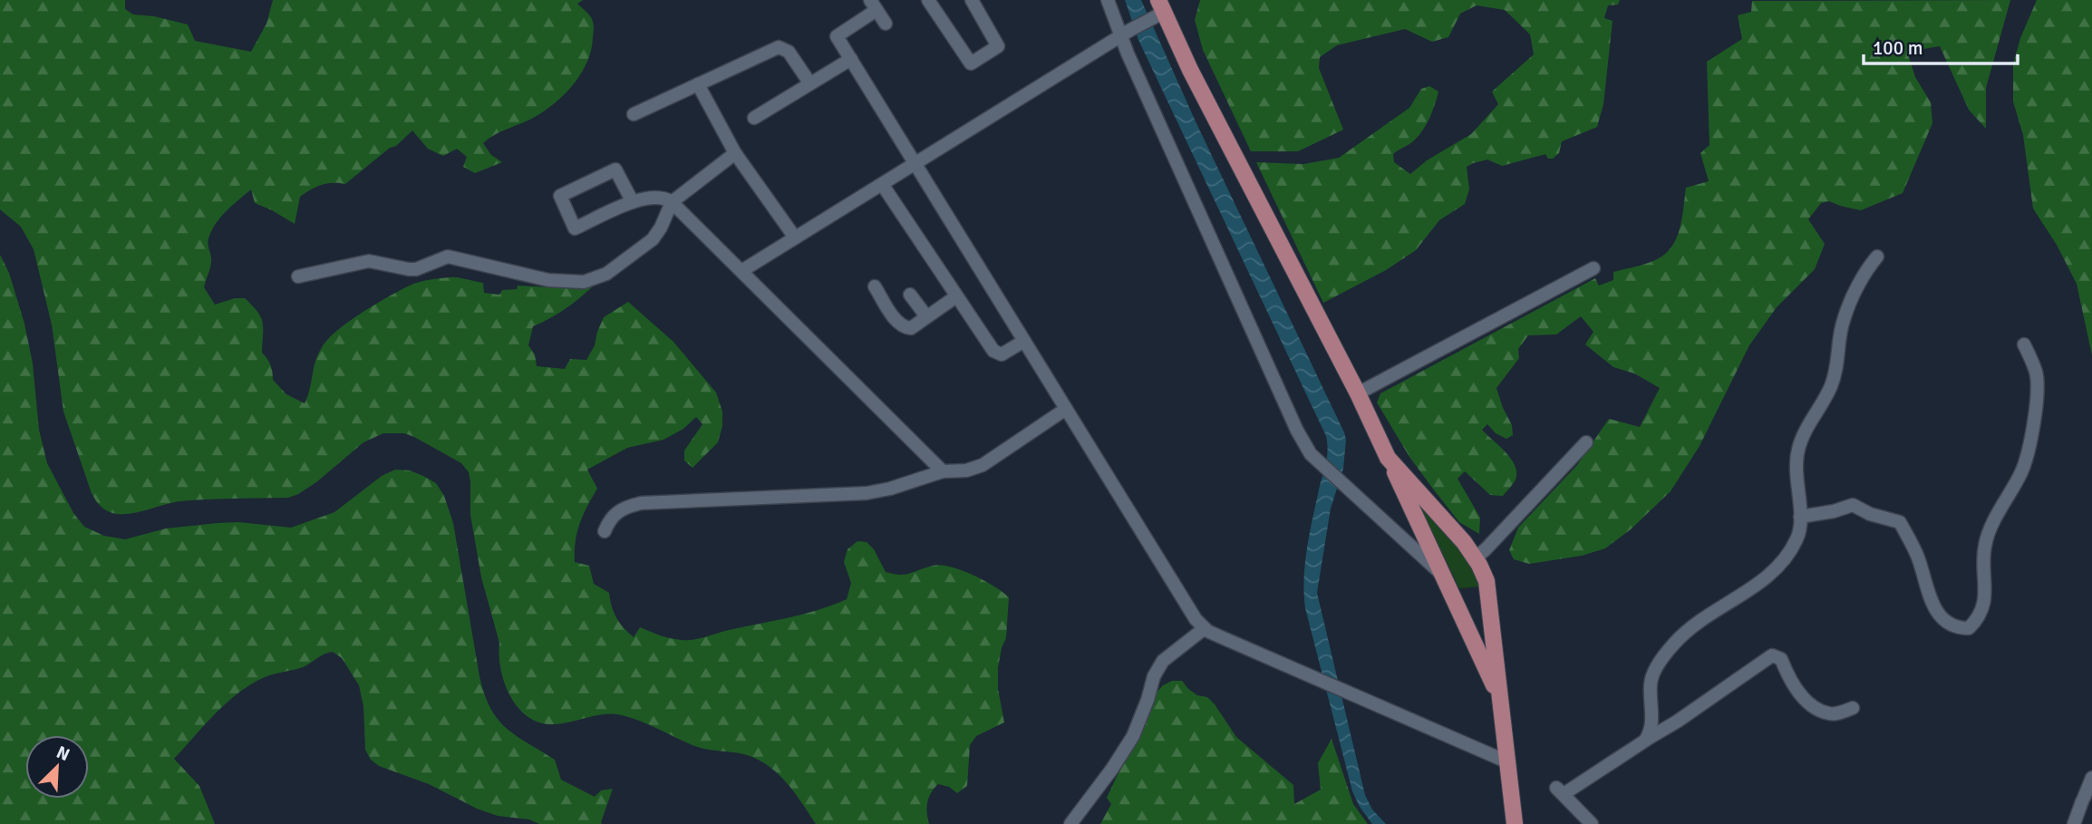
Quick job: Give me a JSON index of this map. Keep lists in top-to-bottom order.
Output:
{
  "scale_bar": "100 m",
  "north": "top right"
}
